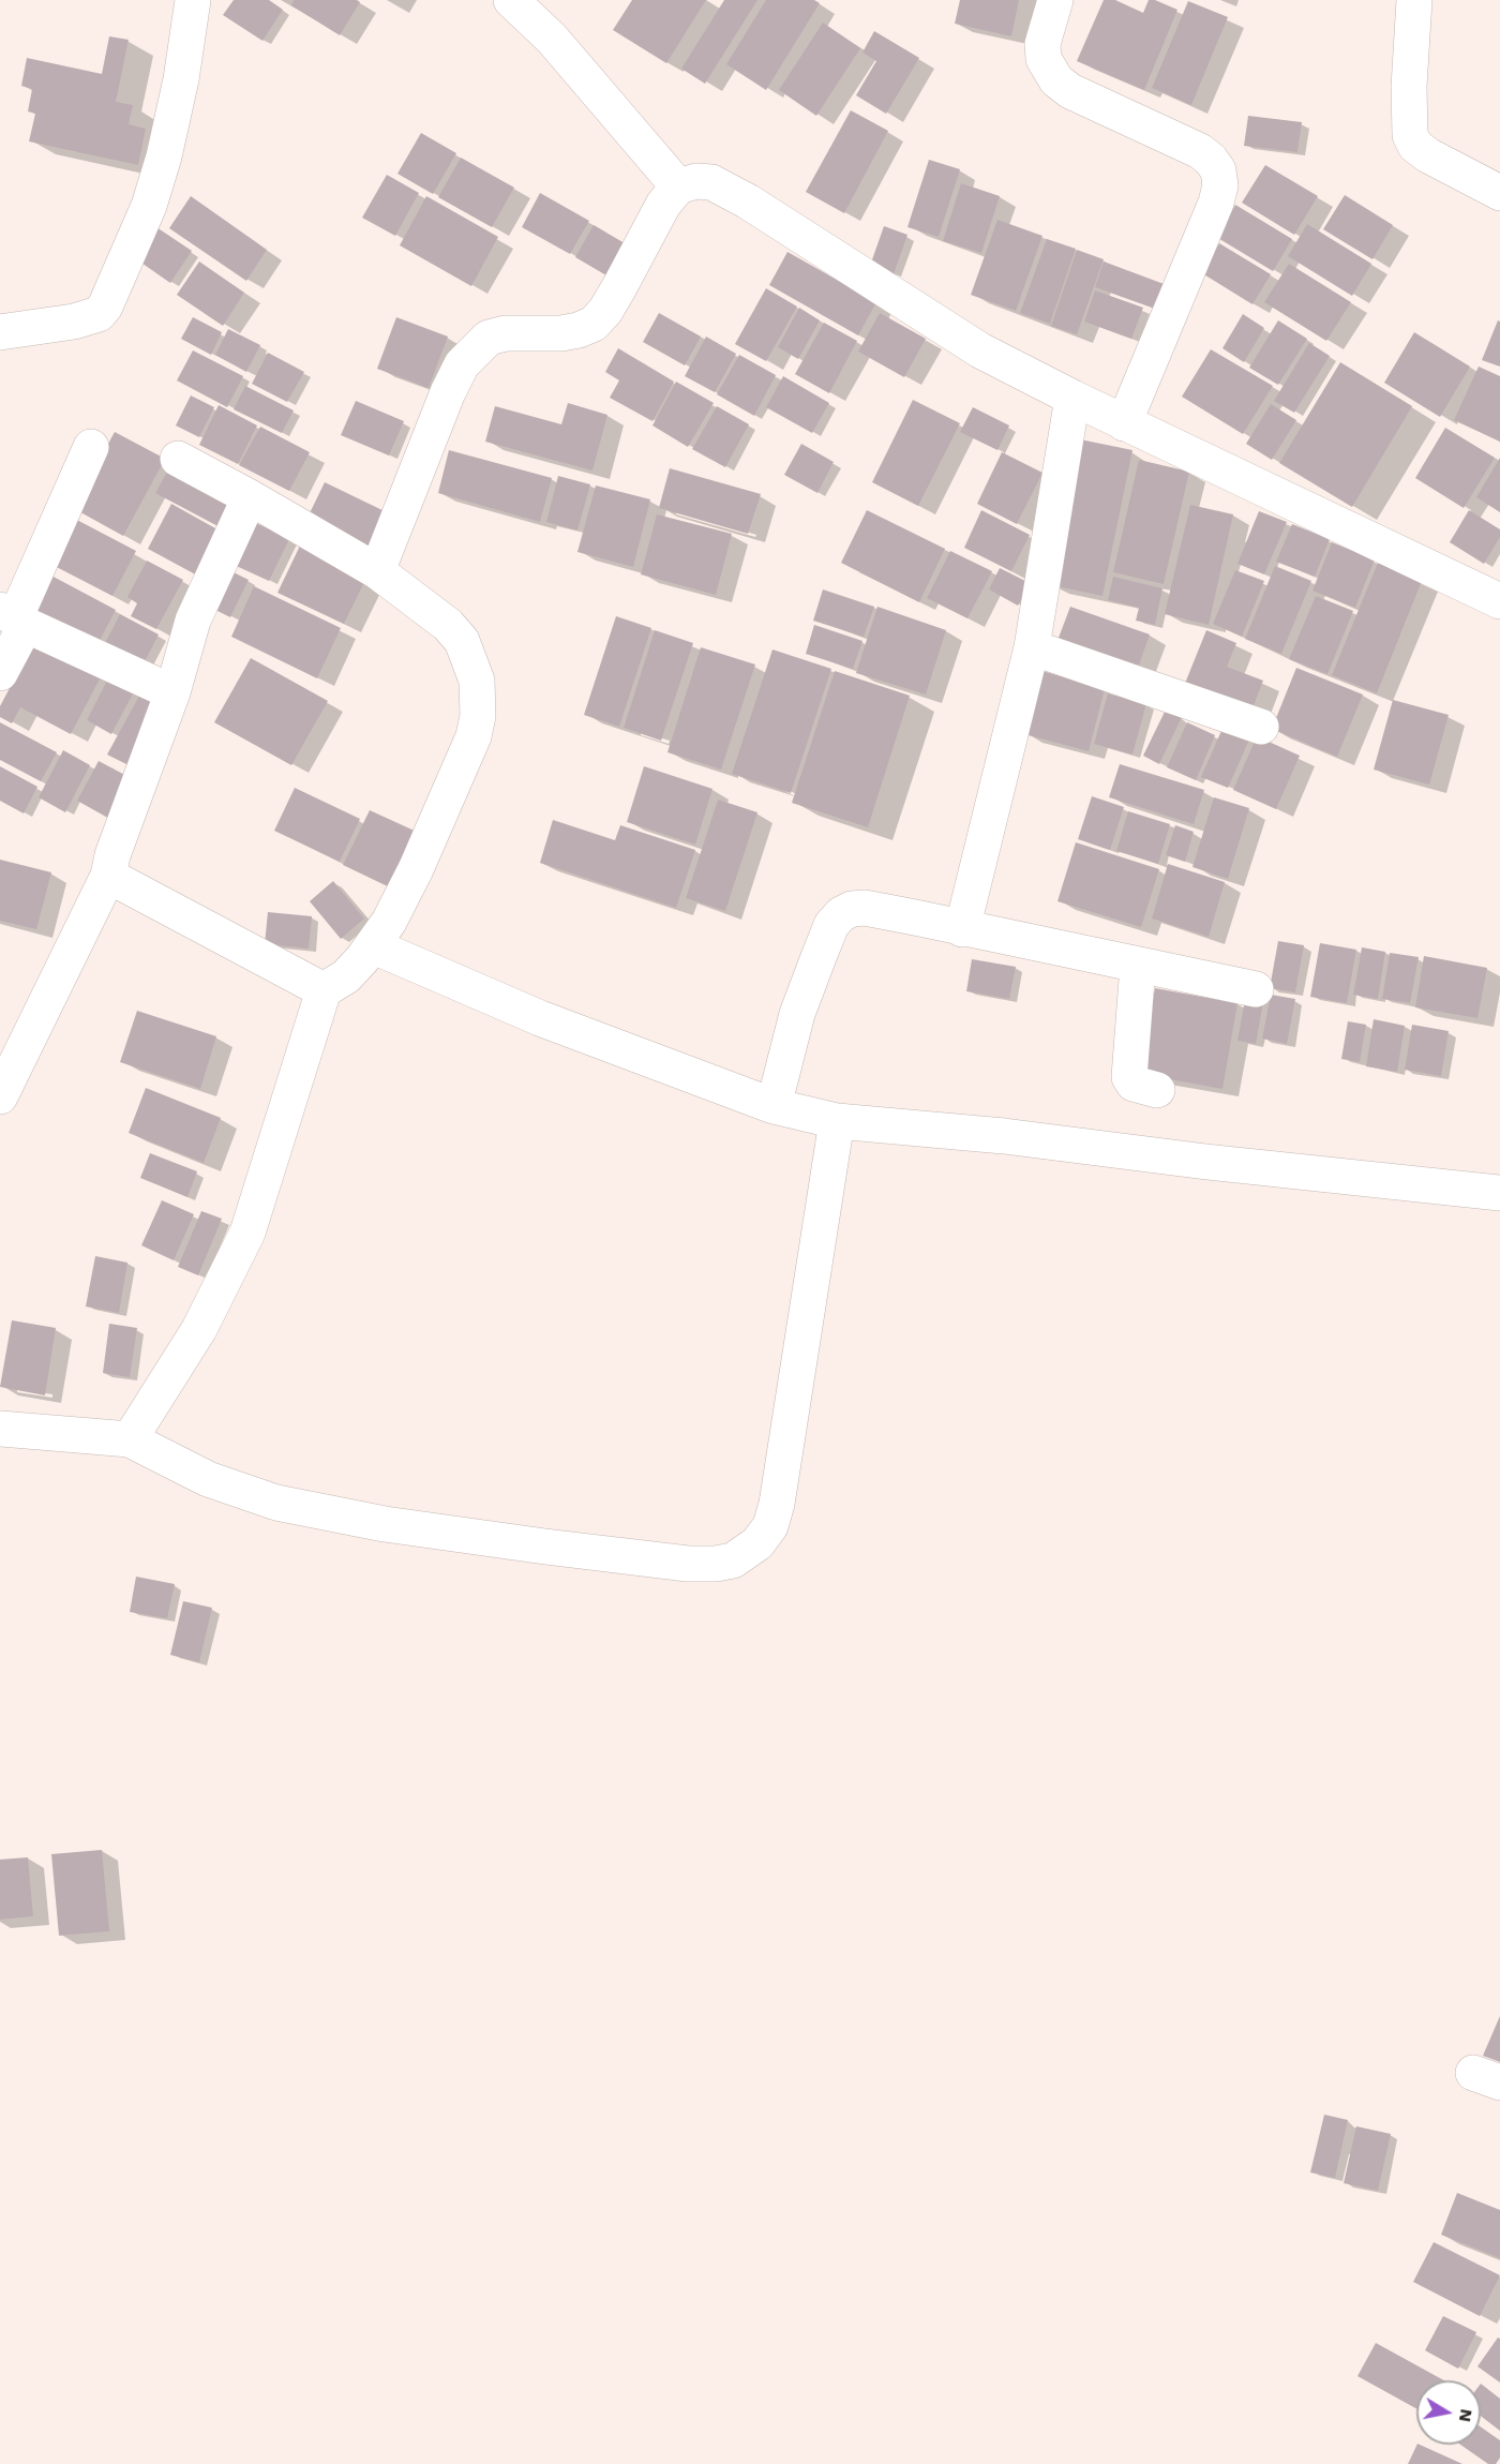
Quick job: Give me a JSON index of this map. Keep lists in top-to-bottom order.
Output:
{
  "north": "right"
}
